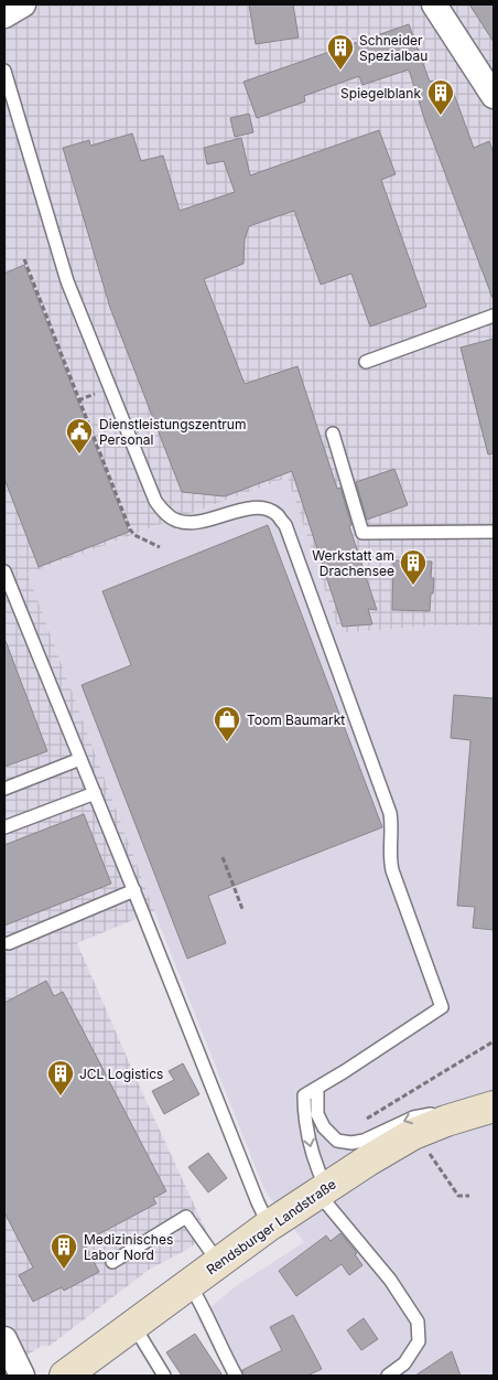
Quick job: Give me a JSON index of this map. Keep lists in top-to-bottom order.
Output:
{
  "streets": {
    "street": ["Rendsburger Landstraße"]
  },
  "places": {
    "building": [
      "Schneider Spezialbau",
      "Spiegelblank",
      "Werkstatt am Drachensee",
      "JCL Logistics",
      "Medizinisches Labor Nord"
    ],
    "public building": ["Dienstleistungszentrum Personal"],
    "shop": ["Toom Baumarkt"]
  }
}
